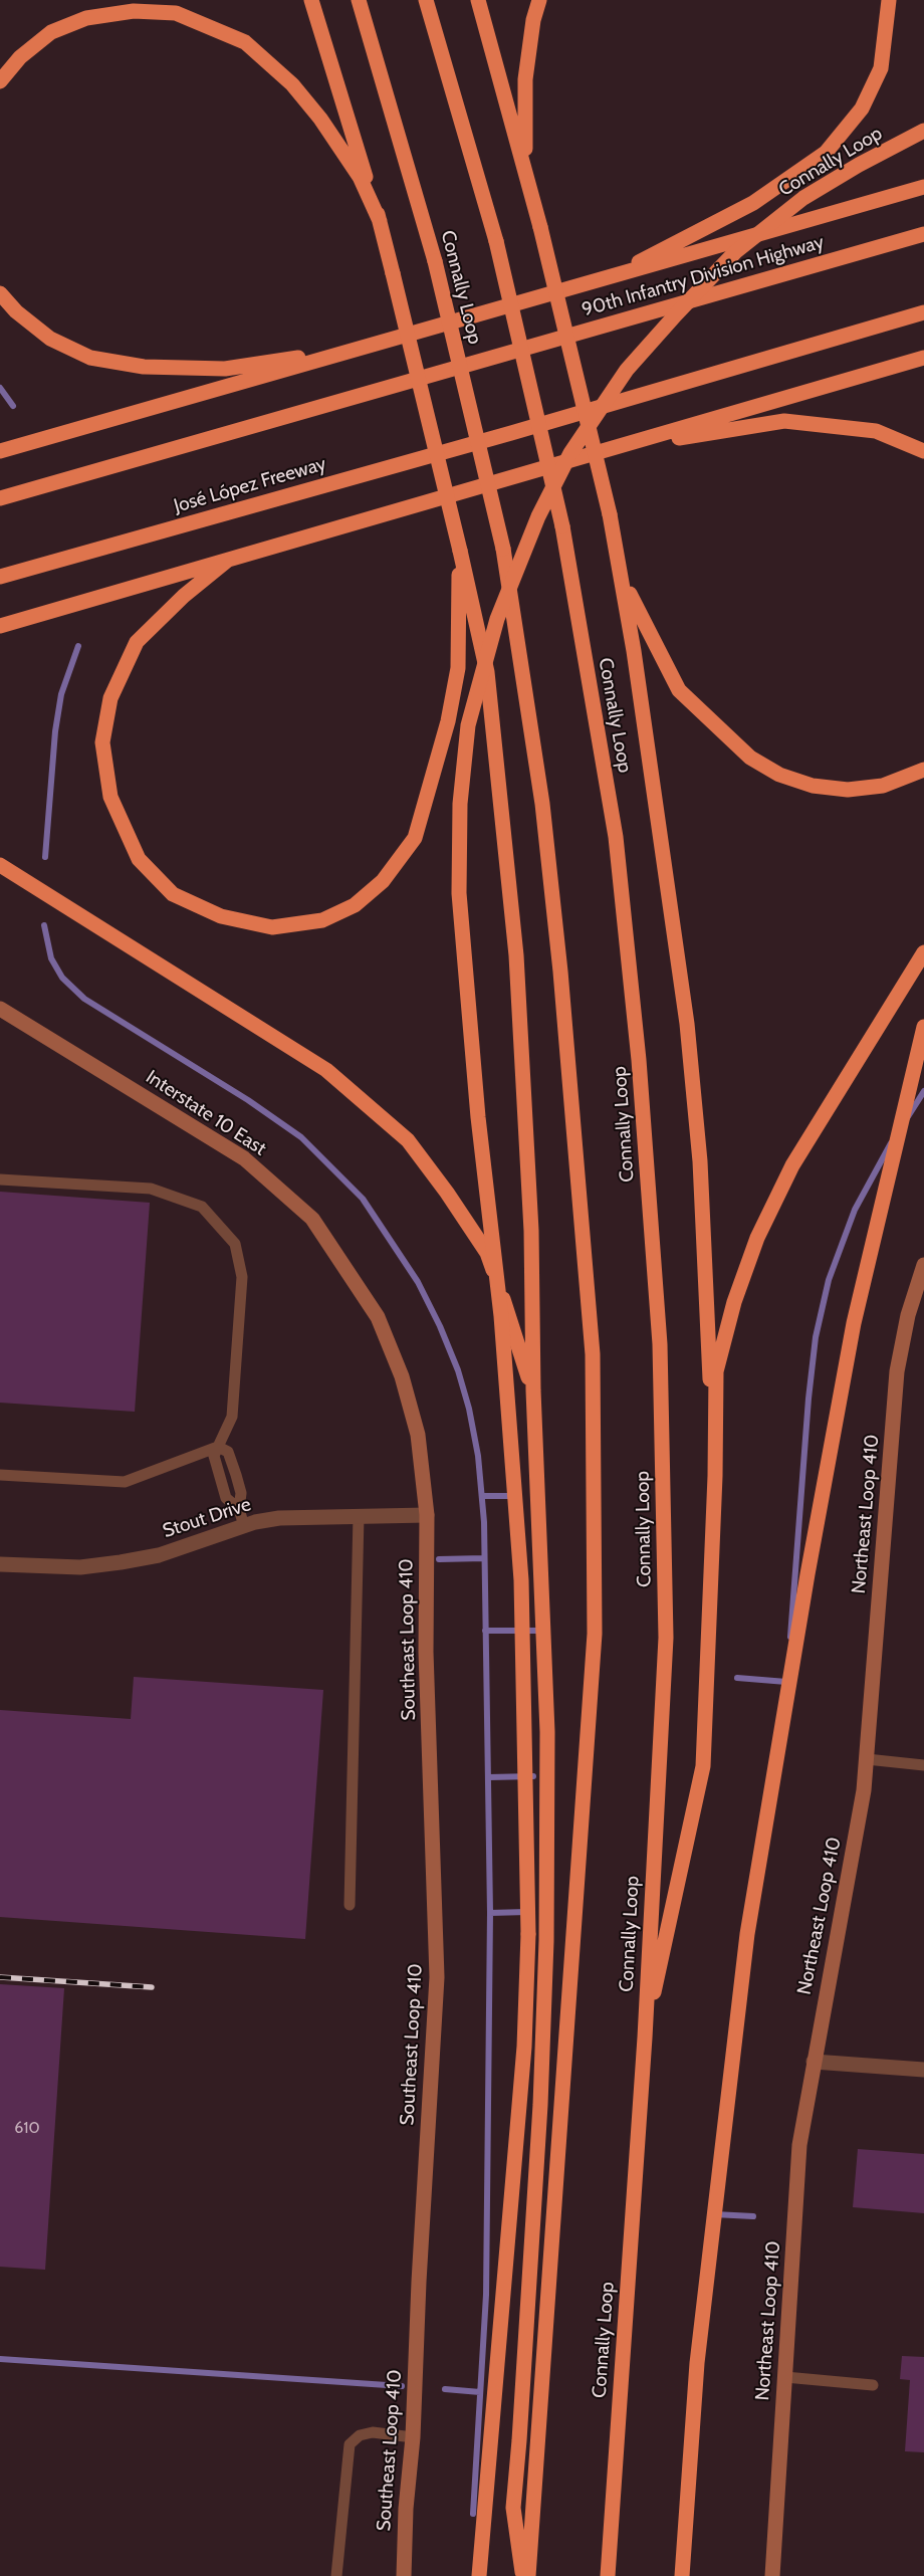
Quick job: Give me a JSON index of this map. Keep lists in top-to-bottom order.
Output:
{
  "streets": {
    "highway": ["Connally Loop", "90th Infantry Division Highway", "José López Freeway"],
    "main road": ["Interstate 10 East", "Northeast Loop 410", "Southeast Loop 410"],
    "street": ["Stout Drive"]
  },
  "crossings": [
    ["Interstate 10 East", "Stout Drive"],
    ["Interstate 10 East", "Southeast Loop 410"],
    ["Stout Drive", "Southeast Loop 410"]
  ],
  "house_numbers": ["610"]
}
